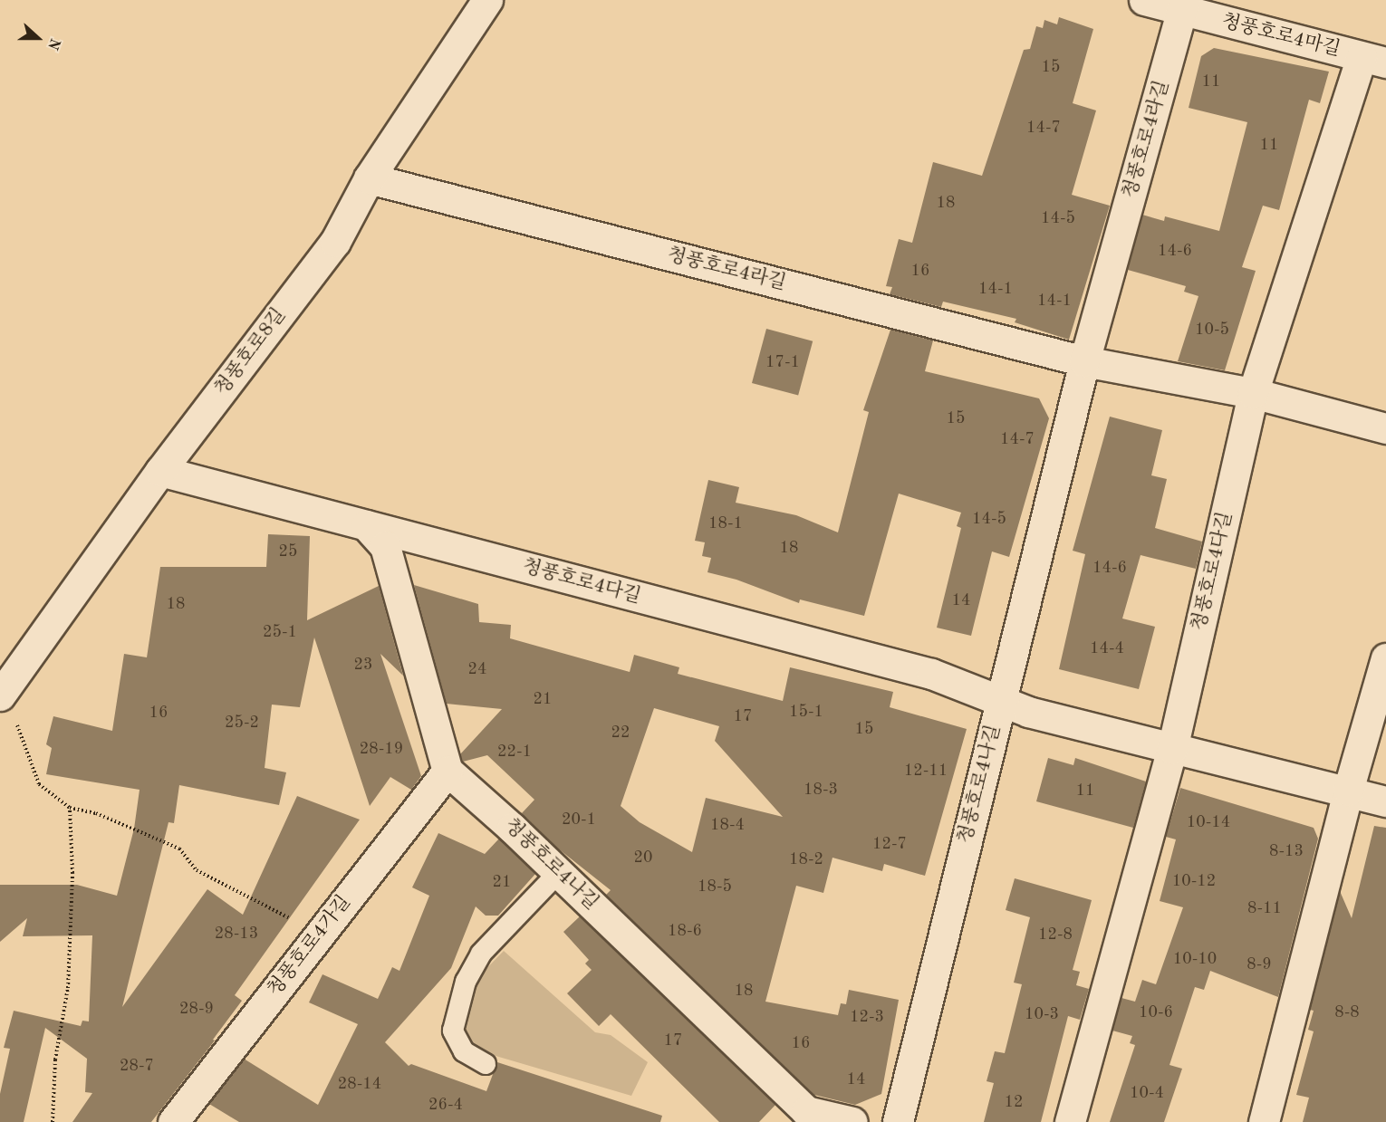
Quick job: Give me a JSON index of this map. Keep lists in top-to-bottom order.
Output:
{
  "streets": {
    "street": [
      "청풍호로4마길",
      "청풍호로4라길",
      "청풍호로8길",
      "청풍호로4다길",
      "청풍호로4나길",
      "청풍호로4가길"
    ]
  },
  "crossings": [
    ["청풍호로4마길", "청풍호로4라길"],
    ["청풍호로4라길", "청풍호로8길"],
    ["청풍호로4라길", "청풍호로4다길"],
    ["청풍호로8길", "청풍호로4다길"],
    ["청풍호로4다길", "청풍호로4나길"],
    ["청풍호로4나길", "청풍호로4가길"]
  ],
  "house_numbers": [
    "15",
    "11",
    "14-7",
    "11",
    "18",
    "14-5",
    "14-6",
    "16",
    "14-1",
    "14-1",
    "10-5",
    "17-1",
    "15",
    "14-7",
    "14-5",
    "18-1",
    "18",
    "25",
    "14-6",
    "14",
    "18",
    "25-1",
    "14-4",
    "23",
    "24",
    "21",
    "15-1",
    "16",
    "17",
    "25-2",
    "15",
    "22",
    "28-19",
    "22-1",
    "12-11",
    "18-3",
    "11",
    "20-1",
    "10-14",
    "18-4",
    "12-7",
    "8-13",
    "20",
    "18-2",
    "10-12",
    "21",
    "18-5",
    "8-11",
    "18-6",
    "28-13",
    "12-8",
    "10-10",
    "8-9",
    "18",
    "28-9",
    "10-6",
    "8-8",
    "10-3",
    "12-3",
    "17",
    "16",
    "28-7",
    "14",
    "28-14",
    "10-4",
    "12",
    "26-4"
  ],
  "north": "right"
}
